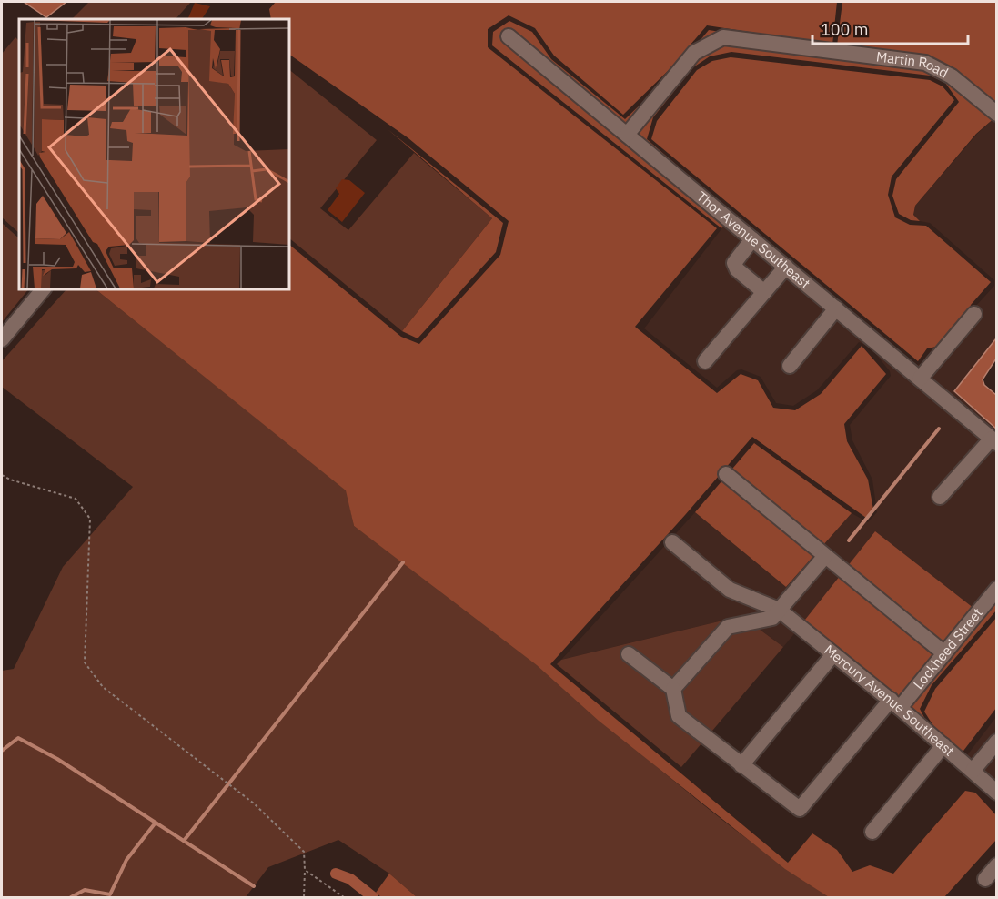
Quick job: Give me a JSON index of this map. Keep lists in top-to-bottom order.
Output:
{
  "streets": {
    "street": [
      "Martin Road",
      "Thor Avenue Southeast",
      "Lockheed Street",
      "Mercury Avenue Southeast"
    ]
  },
  "crossings": [
    ["Martin Road", "Thor Avenue Southeast"],
    ["Lockheed Street", "Mercury Avenue Southeast"]
  ],
  "scale_bar": "100 m"
}
